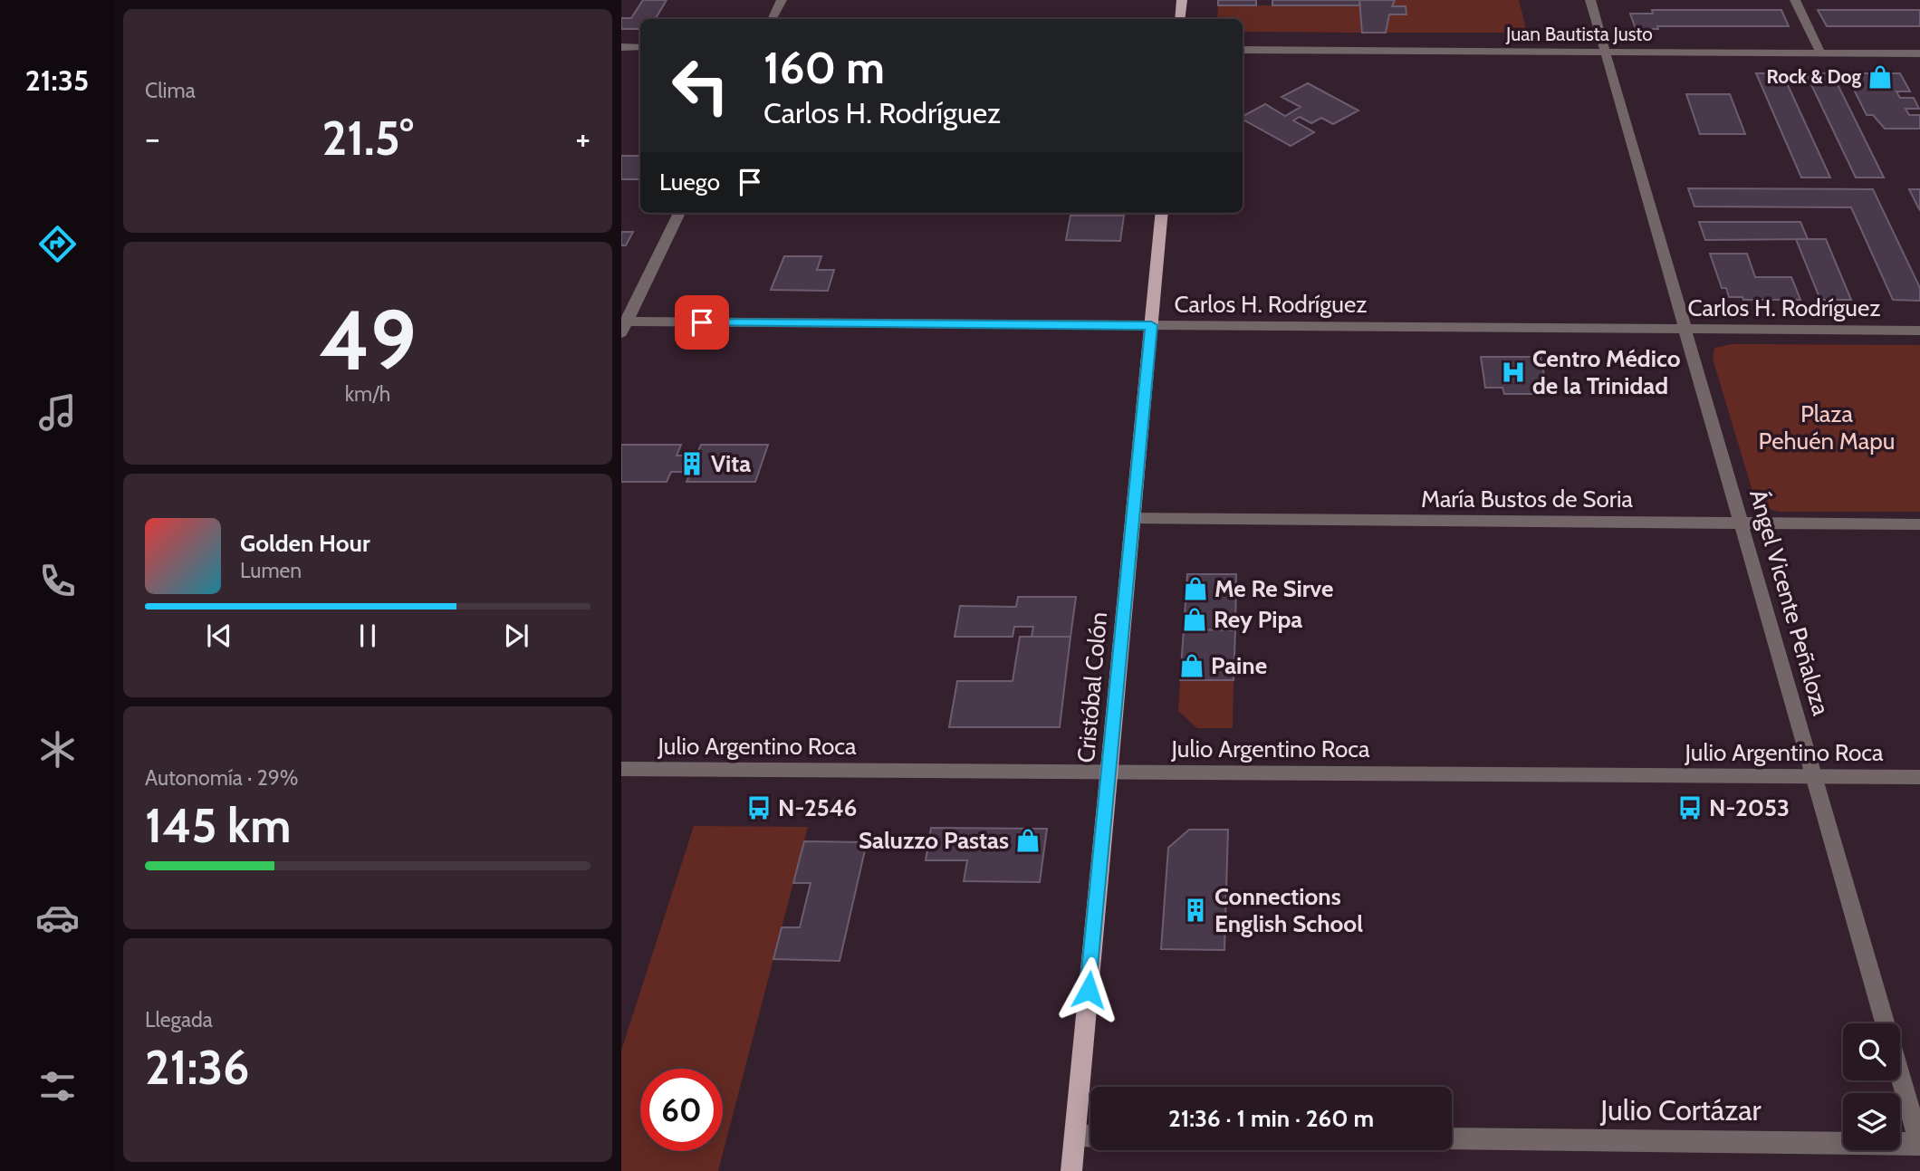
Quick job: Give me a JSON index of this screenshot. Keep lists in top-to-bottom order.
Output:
{
  "streets": {
    "main road": ["Cristóbal Colón"],
    "street": [
      "Juan Bautista Justo",
      "Carlos H. Rodríguez",
      "María Bustos de Soria",
      "Ángel Vicente Peñaloza",
      "Julio Argentino Roca",
      "Julio Cortázar"
    ]
  },
  "crossings": [
    ["Juan Bautista Justo", "Ángel Vicente Peñaloza"],
    ["Carlos H. Rodríguez", "Ángel Vicente Peñaloza"],
    ["Carlos H. Rodríguez", "Cristóbal Colón"],
    ["María Bustos de Soria", "Ángel Vicente Peñaloza"],
    ["María Bustos de Soria", "Cristóbal Colón"],
    ["Ángel Vicente Peñaloza", "Julio Argentino Roca"],
    ["Ángel Vicente Peñaloza", "Julio Cortázar"],
    ["Cristóbal Colón", "Julio Argentino Roca"]
  ],
  "parks": ["Plaza Pehuén Mapu"],
  "places": {
    "shop": [
      "Rock & Dog",
      "Me Re Sirve",
      "Rey Pipa",
      "Paine",
      "Saluzzo Pastas"
    ],
    "hospital": ["Centro Médico de la Trinidad"],
    "building": ["Vita", "Connections English School"],
    "bus stop": ["N-2546", "N-2053"]
  },
  "page": {
    "tabs": "21:35",
    "tile": [
      "Clima",
      ["49", "km/h"],
      ["Autonomía · 29%", "145 km"],
      ["Llegada", "21:36"]
    ],
    "turn": ["160 m", "Carlos H. Rodríguez"],
    "heat": ["−", "21.5°", "+"],
    "then": "Luego",
    "song": ["Golden Hour", "Lumen"],
    "limit": "60",
    "trip": "21:36 · 1 min · 260 m"
  }
}
